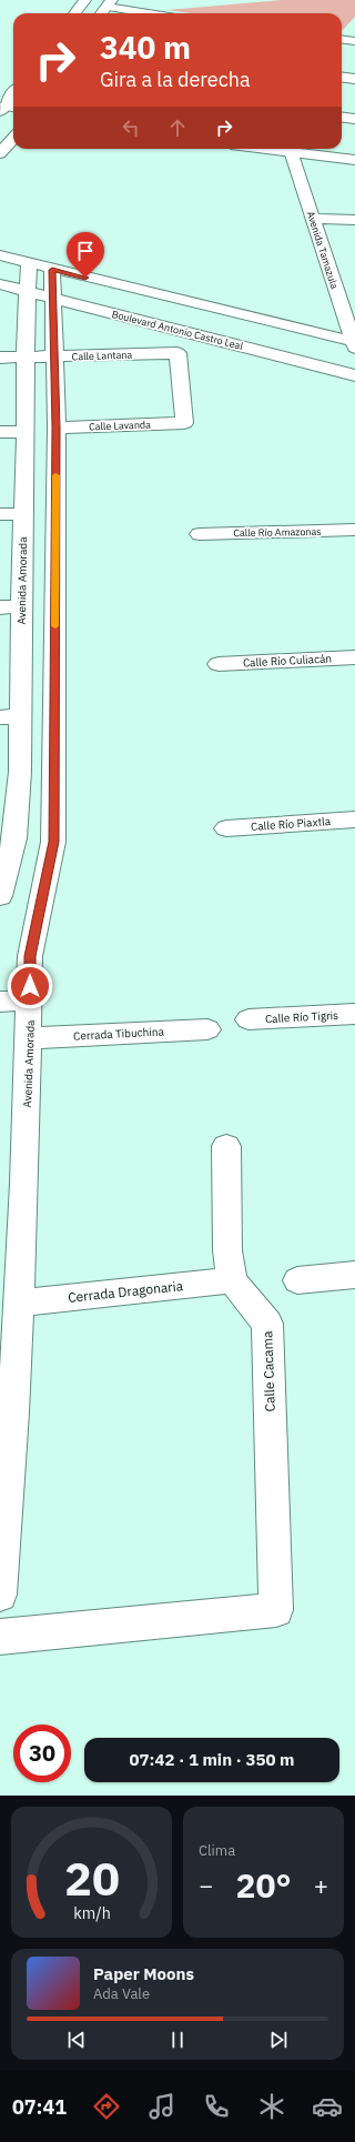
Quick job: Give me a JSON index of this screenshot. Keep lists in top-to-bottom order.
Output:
{
  "streets": {
    "street": [
      "Avenida Tamazula",
      "Boulevard Antonio Castro Leal",
      "Calle Lantana",
      "Calle Lavanda",
      "Calle Río Amazonas",
      "Avenida Amorada",
      "Calle Río Culiacán",
      "Calle Río Piaxtla",
      "Calle Río Tigris",
      "Cerrada Tibuchina",
      "Cerrada Dragonaria",
      "Calle Cacama"
    ]
  },
  "crossings": [
    ["Boulevard Antonio Castro Leal", "Avenida Amorada"],
    ["Calle Lantana", "Calle Lavanda"],
    ["Calle Lantana", "Avenida Amorada"],
    ["Calle Lavanda", "Avenida Amorada"],
    ["Avenida Amorada", "Cerrada Tibuchina"],
    ["Avenida Amorada", "Cerrada Dragonaria"],
    ["Cerrada Dragonaria", "Calle Cacama"]
  ],
  "page": {
    "turn": ["340 m", "Gira a la derecha"],
    "limit": "30",
    "trip": "07:42 · 1 min · 350 m",
    "tile": "Clima",
    "heat": ["−", "20°", "+"],
    "song": ["Paper Moons", "Ada Vale"],
    "tabs": "07:41",
    "gauge": ["20", "km/h"]
  }
}
